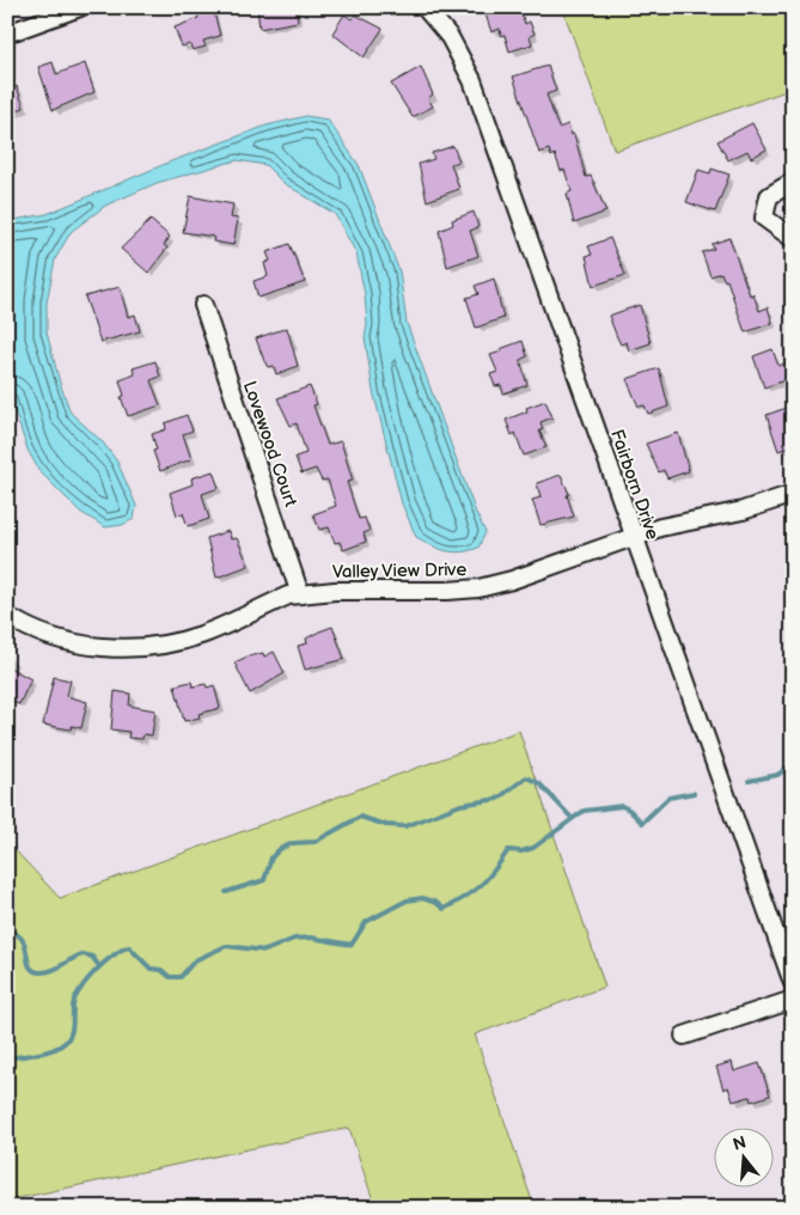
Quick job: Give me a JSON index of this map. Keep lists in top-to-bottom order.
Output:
{
  "streets": {
    "street": ["Lovewood Court", "Fairborn Drive", "Valley View Drive"]
  },
  "crossings": [
    ["Lovewood Court", "Valley View Drive"],
    ["Fairborn Drive", "Valley View Drive"]
  ],
  "north": "top"
}
